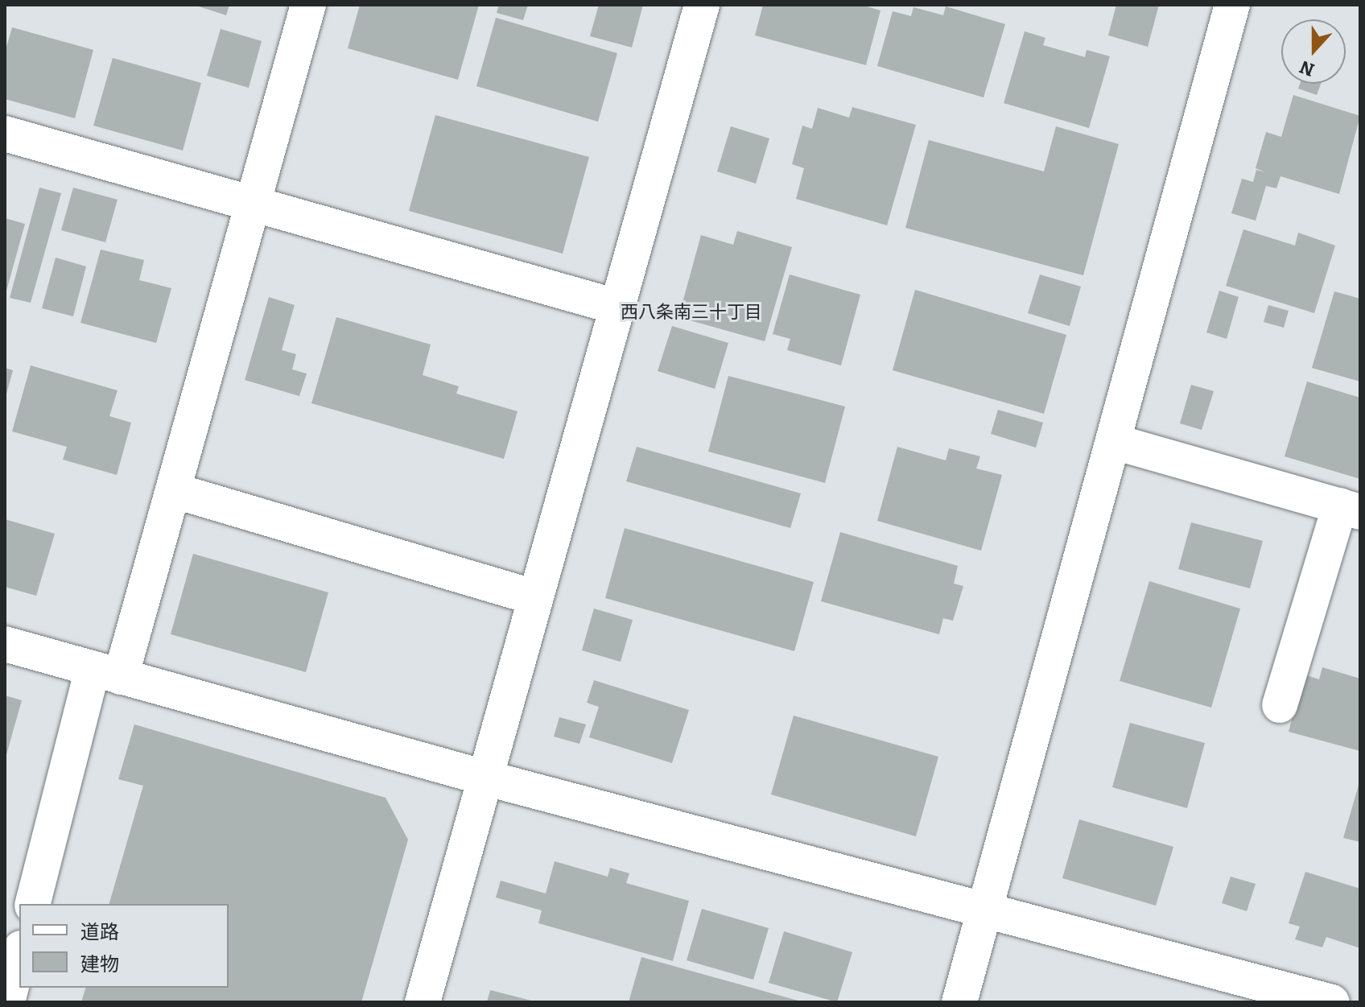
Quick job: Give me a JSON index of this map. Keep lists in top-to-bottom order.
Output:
{
  "districts": ["西八条南三十丁目"],
  "legend": ["道路", "建物"],
  "north": "bottom"
}
